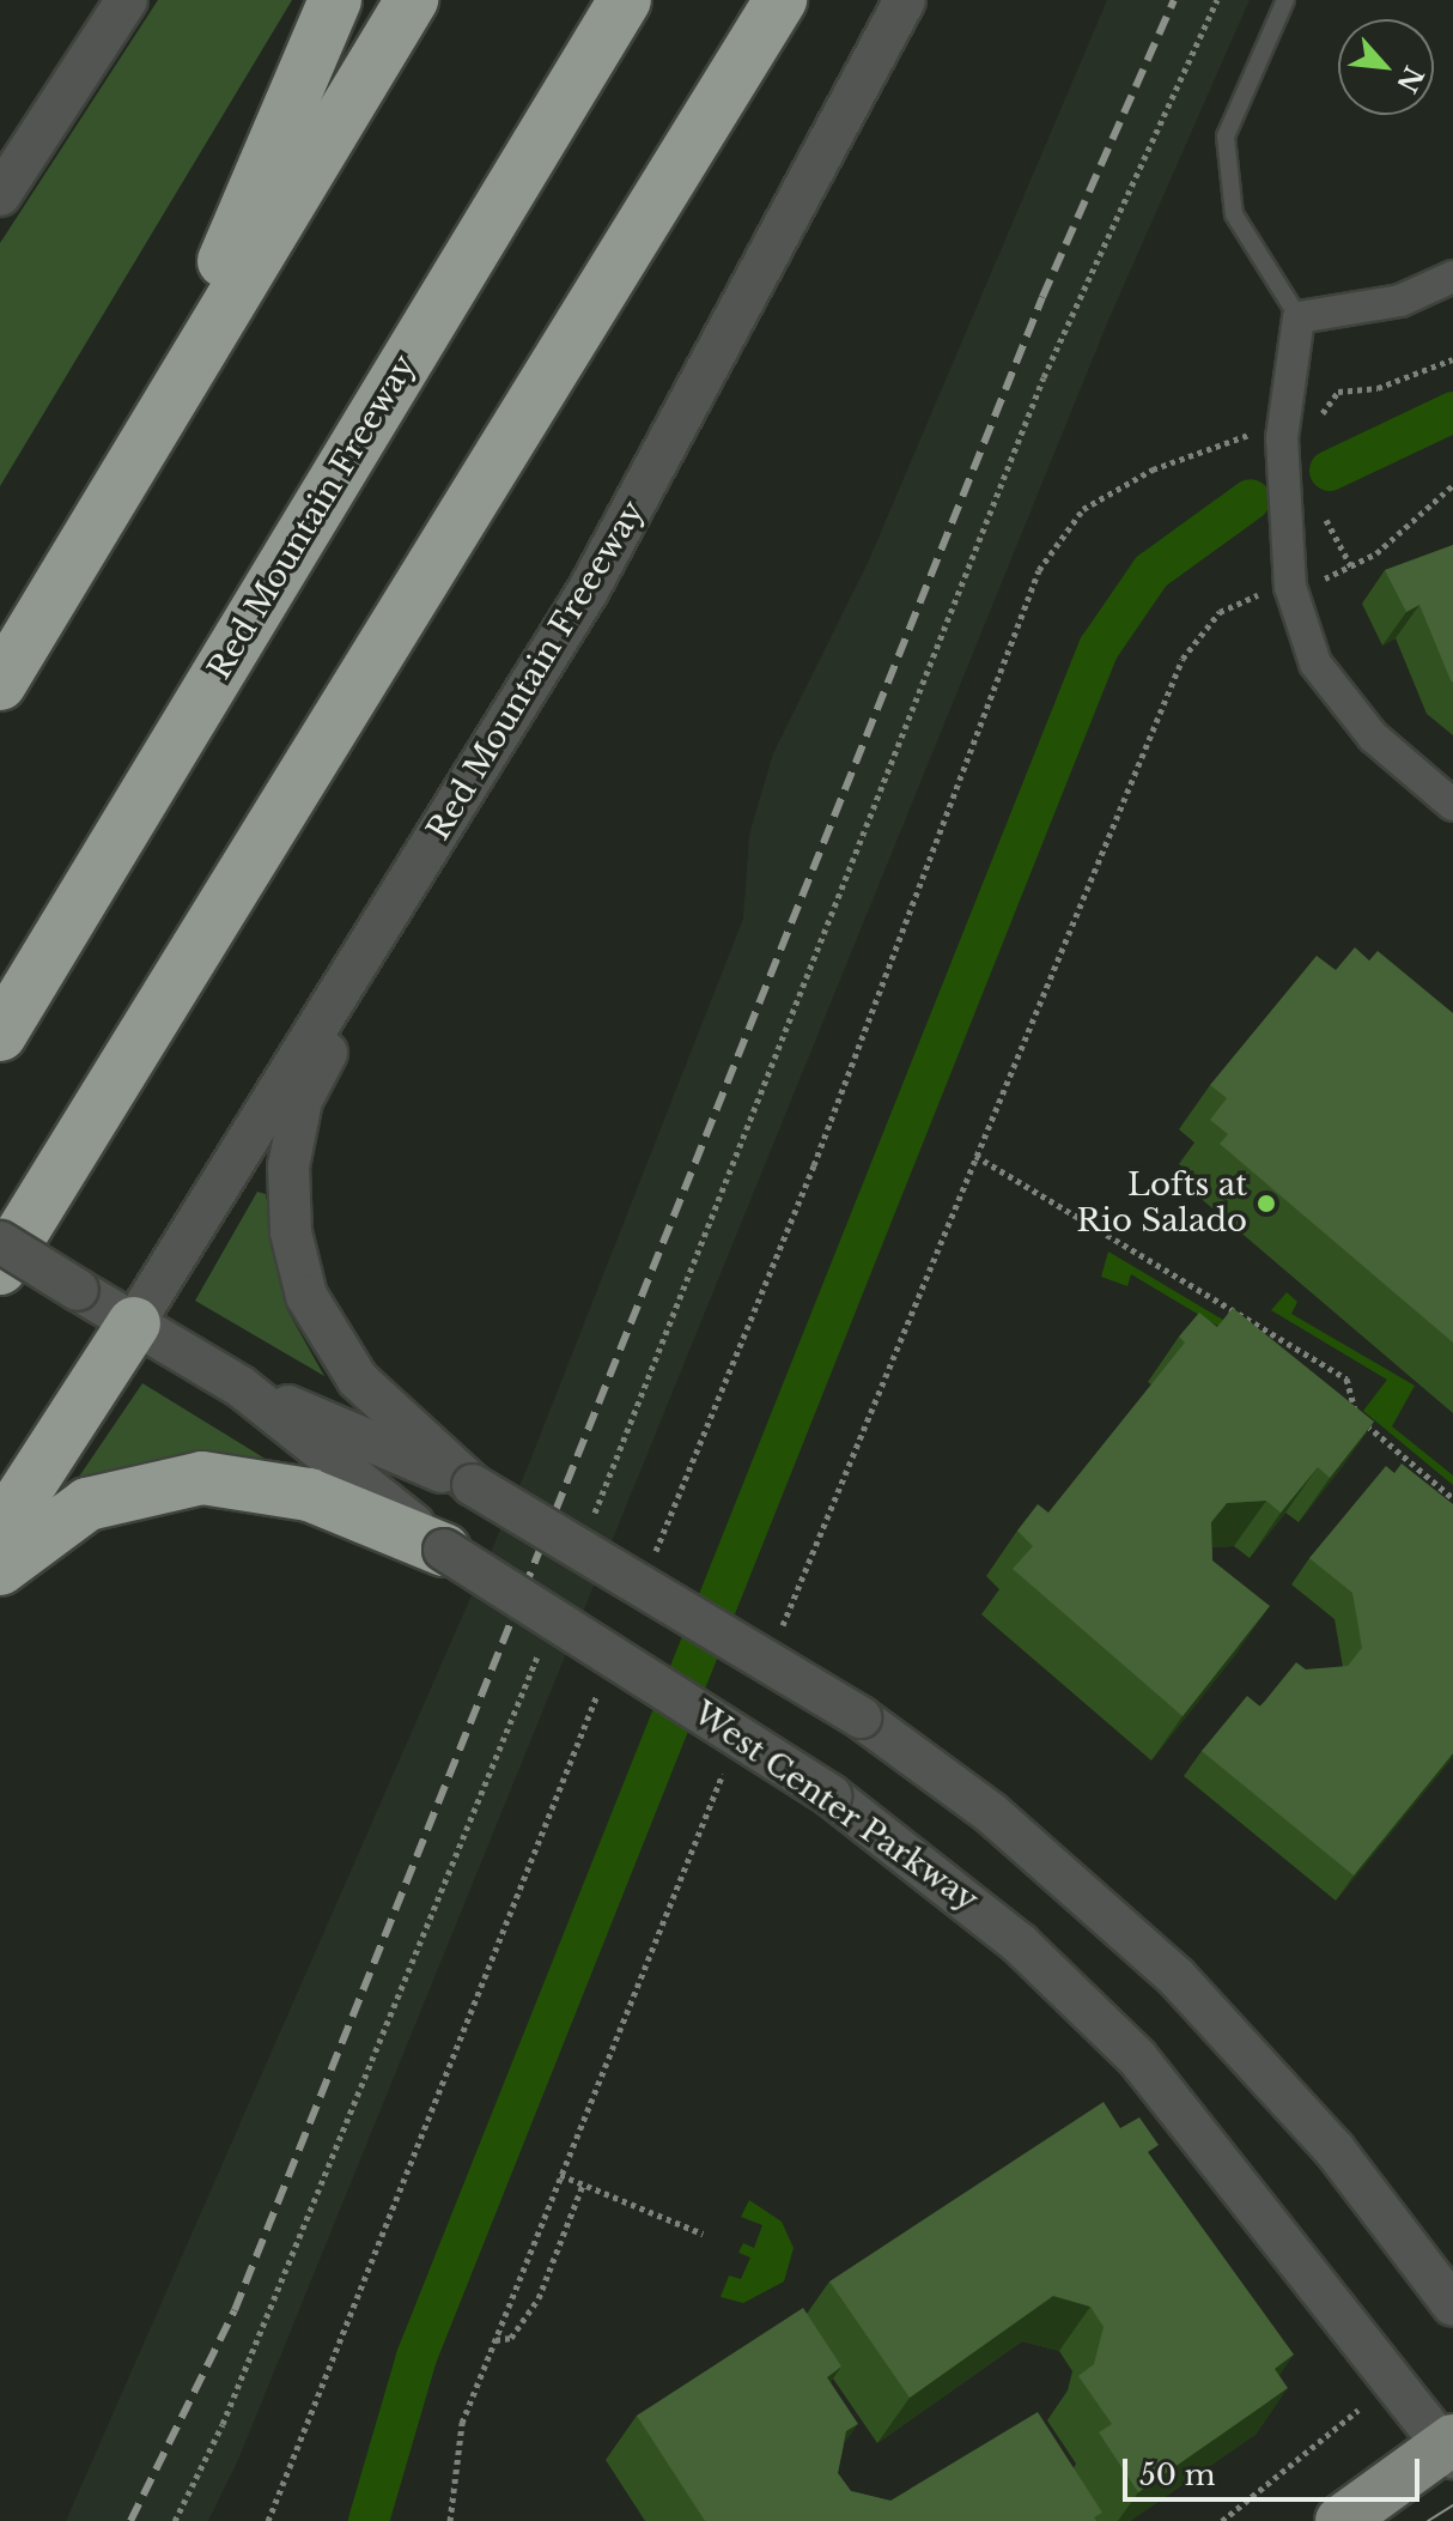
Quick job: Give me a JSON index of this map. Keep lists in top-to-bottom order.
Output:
{
  "streets": {
    "highway": ["Red Mountain Freeway"],
    "street": ["Red Mountain Freeeway", "West Center Parkway"]
  },
  "crossings": [
    ["Red Mountain Freeeway", "West Center Parkway"]
  ],
  "places": ["Lofts at Rio Salado"],
  "scale_bar": "50 m",
  "north": "bottom right"
}
